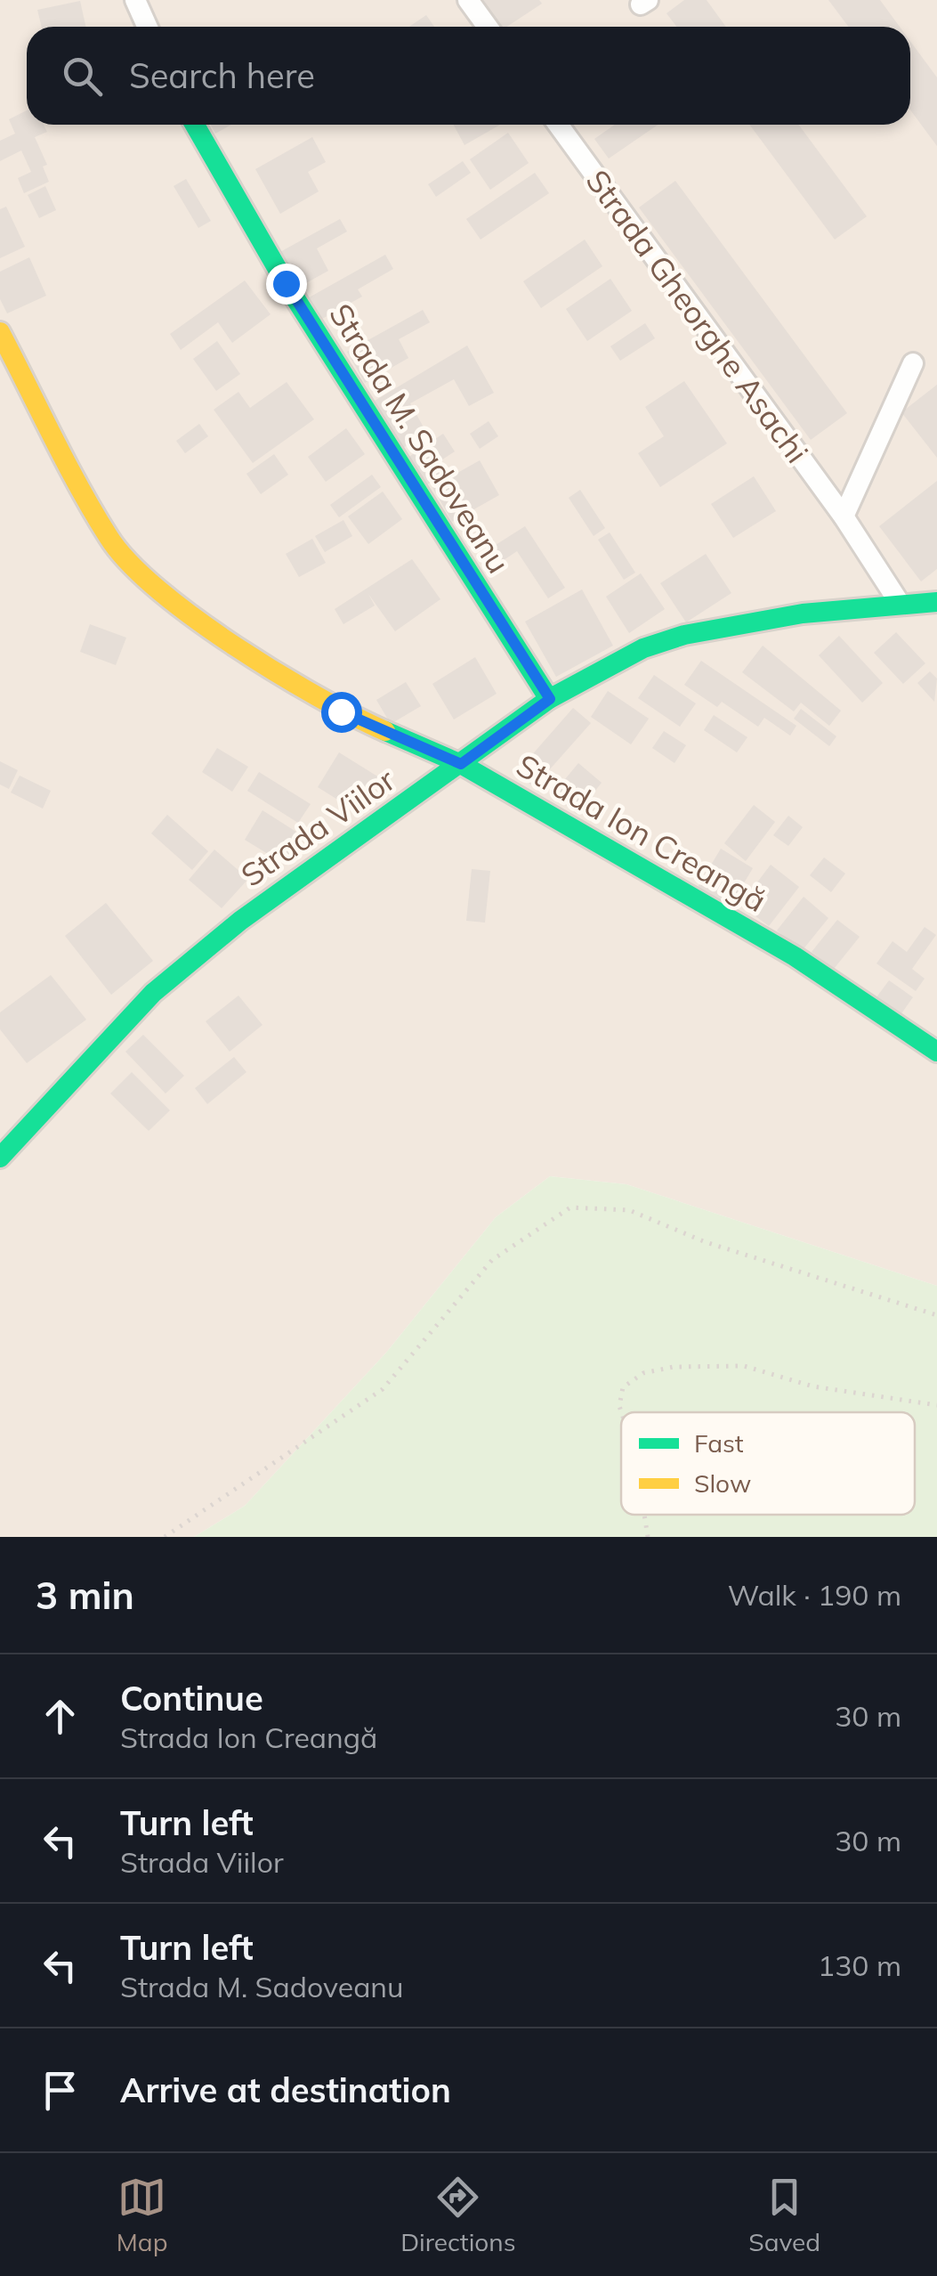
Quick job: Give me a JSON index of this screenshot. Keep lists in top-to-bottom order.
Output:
{
  "streets": {
    "street": [
      "Strada Gheorghe Asachi",
      "Strada M. Sadoveanu",
      "Strada Viilor",
      "Strada Ion Creangă"
    ]
  },
  "crossings": [
    ["Strada Gheorghe Asachi", "Strada Viilor"],
    ["Strada M. Sadoveanu", "Strada Viilor"],
    ["Strada Viilor", "Strada Ion Creangă"]
  ],
  "legend": ["Fast", "Slow"],
  "page": {
    "search": "Search here",
    "heading": ["3 min", "Walk · 190 m"],
    "list": [
      ["Continue", "Strada Ion Creangă", "30 m"],
      ["Turn left", "Strada Viilor", "30 m"],
      ["Turn left", "Strada M. Sadoveanu", "130 m"],
      "Arrive at destination"
    ],
    "nav": ["Map", "Directions", "Saved"]
  }
}
